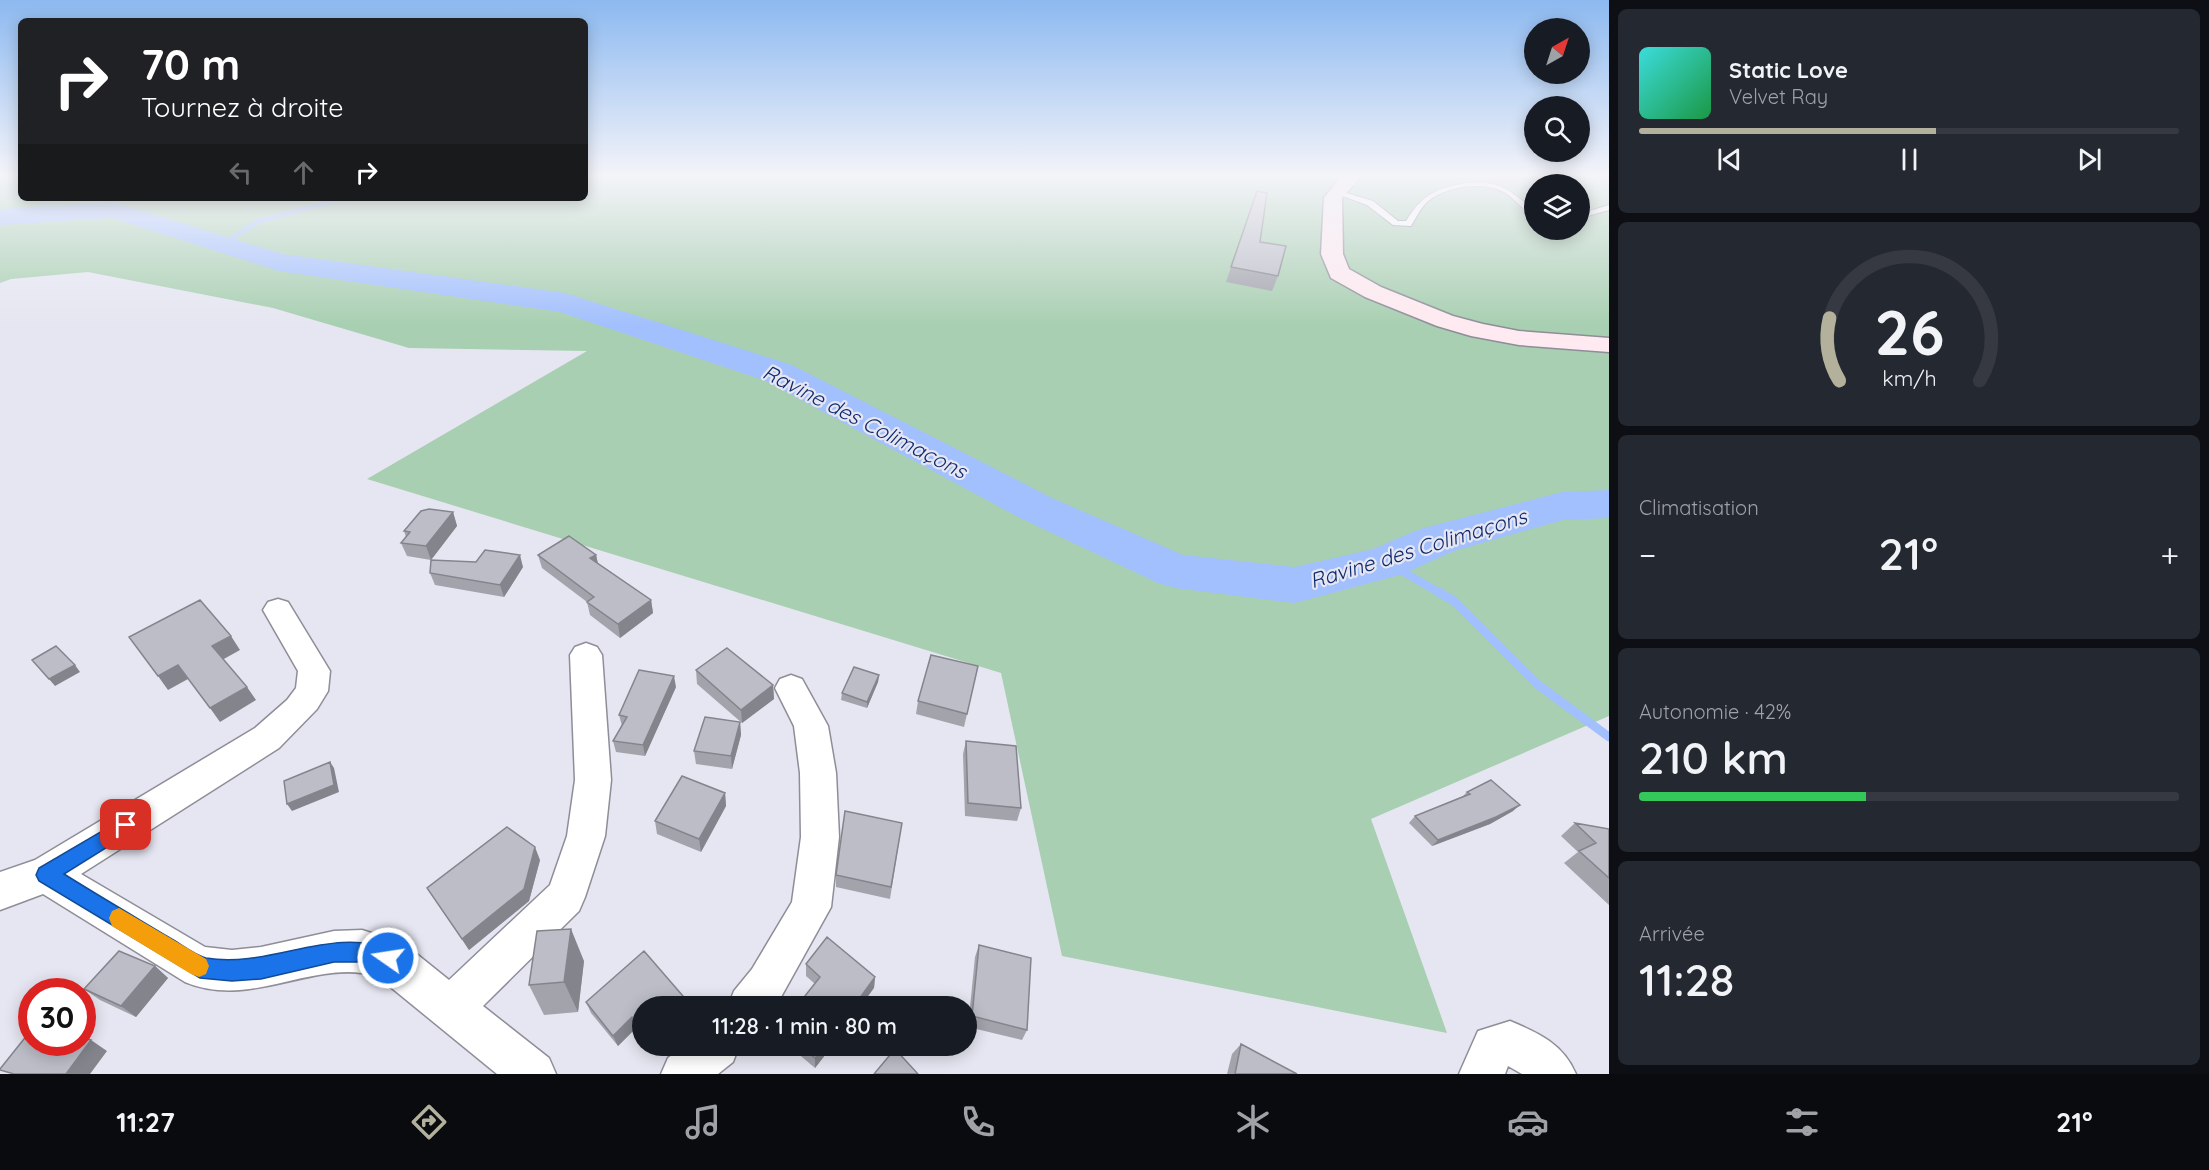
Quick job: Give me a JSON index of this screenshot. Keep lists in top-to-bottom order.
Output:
{
  "water": ["Ravine des Colimaçons"],
  "north": "top right",
  "page": {
    "turn": ["70 m", "Tournez à droite"],
    "song": ["Static Love", "Velvet Ray"],
    "tile": [
      "Climatisation",
      ["Autonomie · 42%", "210 km"],
      ["Arrivée", "11:28"]
    ],
    "heat": ["−", "21°", "+"],
    "limit": "30",
    "trip": "11:28 · 1 min · 80 m",
    "tabs": ["11:27", "21°"],
    "gauge": ["26", "km/h"]
  }
}
